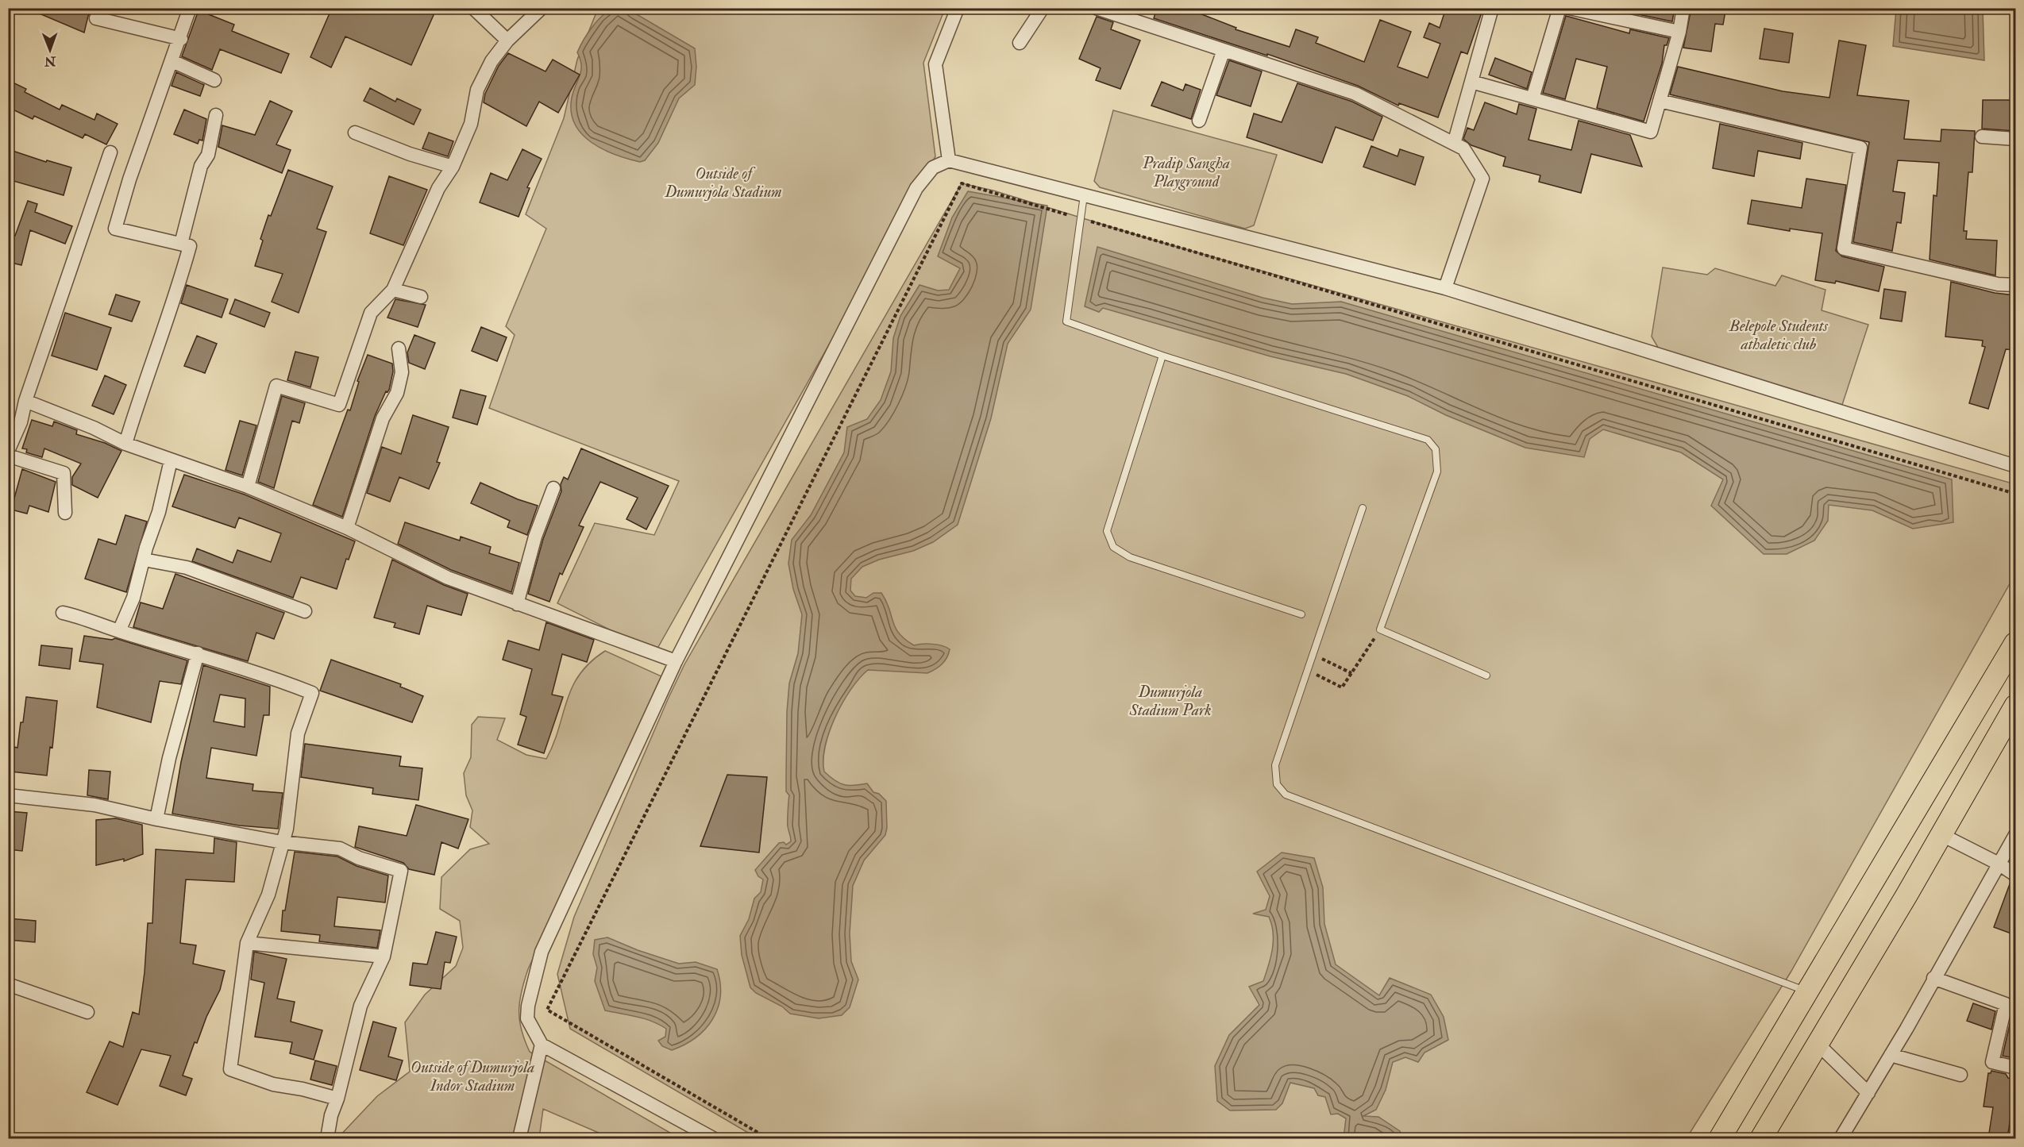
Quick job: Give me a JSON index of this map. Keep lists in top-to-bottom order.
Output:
{
  "parks": [
    "Pradip Sangha Playground",
    "Outside of Dumurjola Stadium",
    "Belepole Students athaletic club",
    "Dumurjola Stadium Park",
    "Outside of Dumurjola Indor Stadium"
  ],
  "north": "bottom"
}
